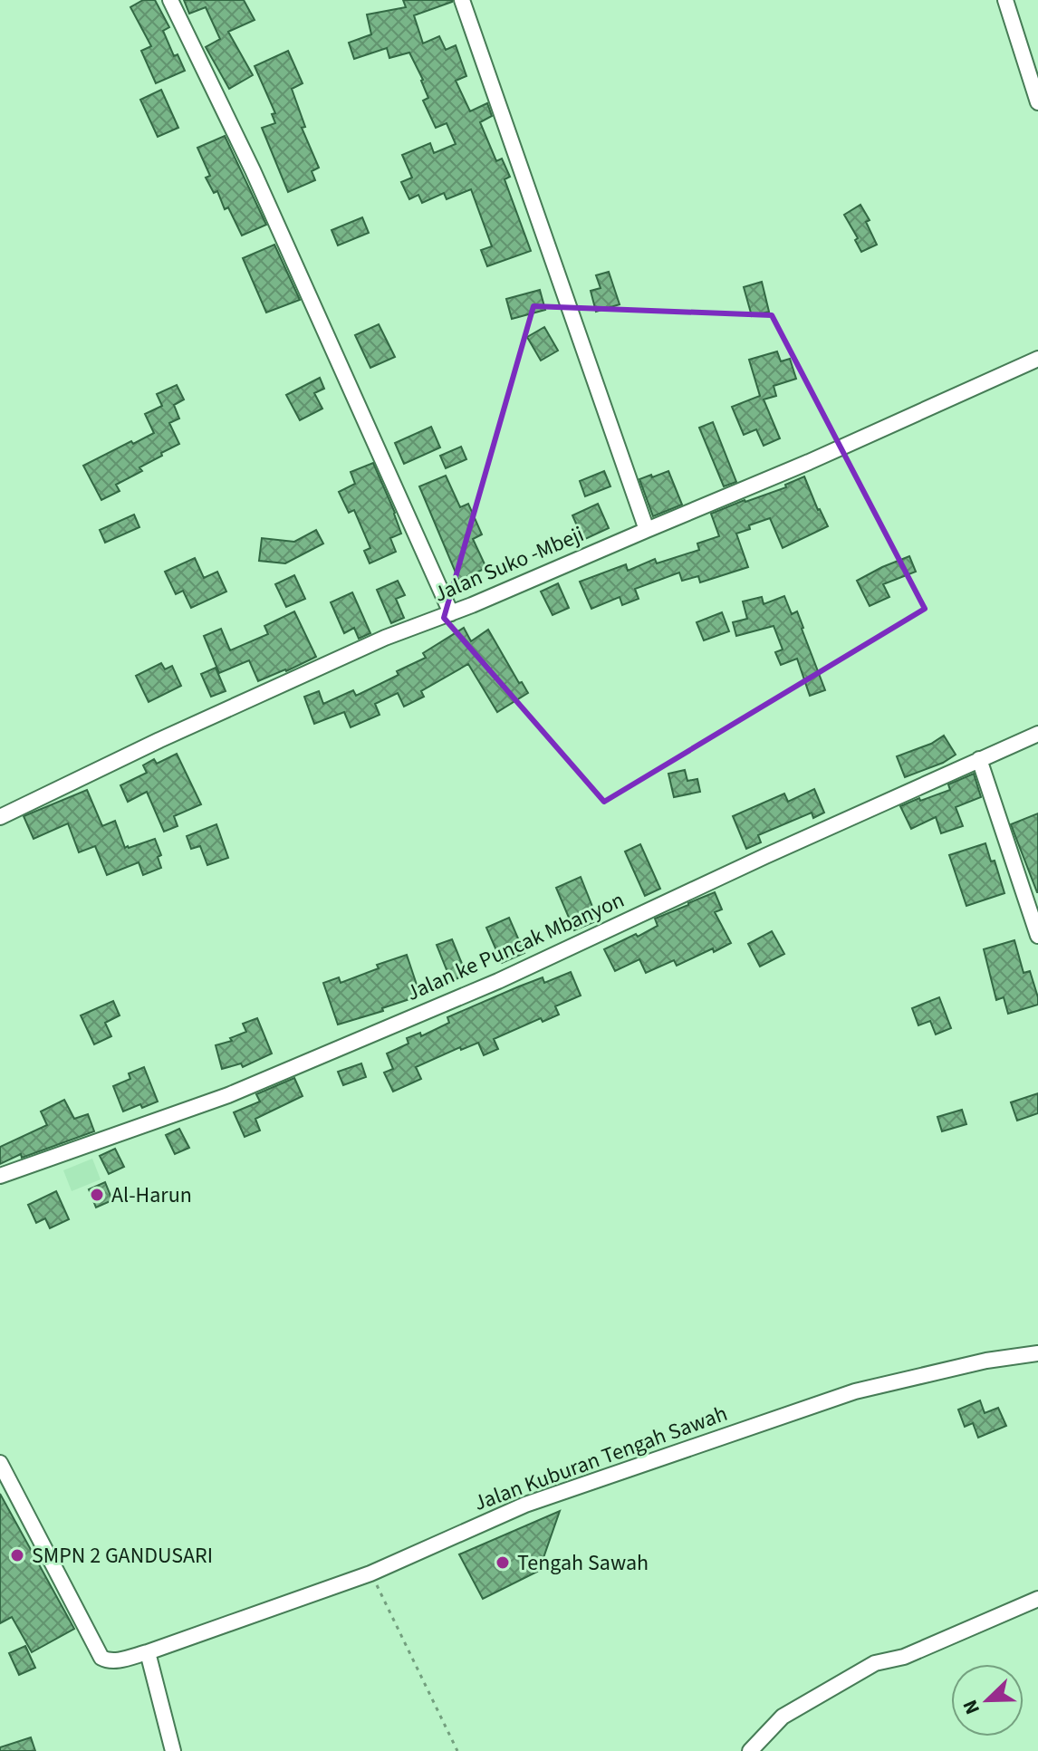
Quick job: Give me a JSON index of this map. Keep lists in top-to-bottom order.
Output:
{
  "streets": {
    "street": ["Jalan Suko -Mbeji", "Jalan ke Puncak Mbanyon", "Jalan Kuburan Tengah Sawah"]
  },
  "places": ["Al-Harun", "SMPN 2 GANDUSARI", "Tengah Sawah"],
  "north": "bottom left"
}
